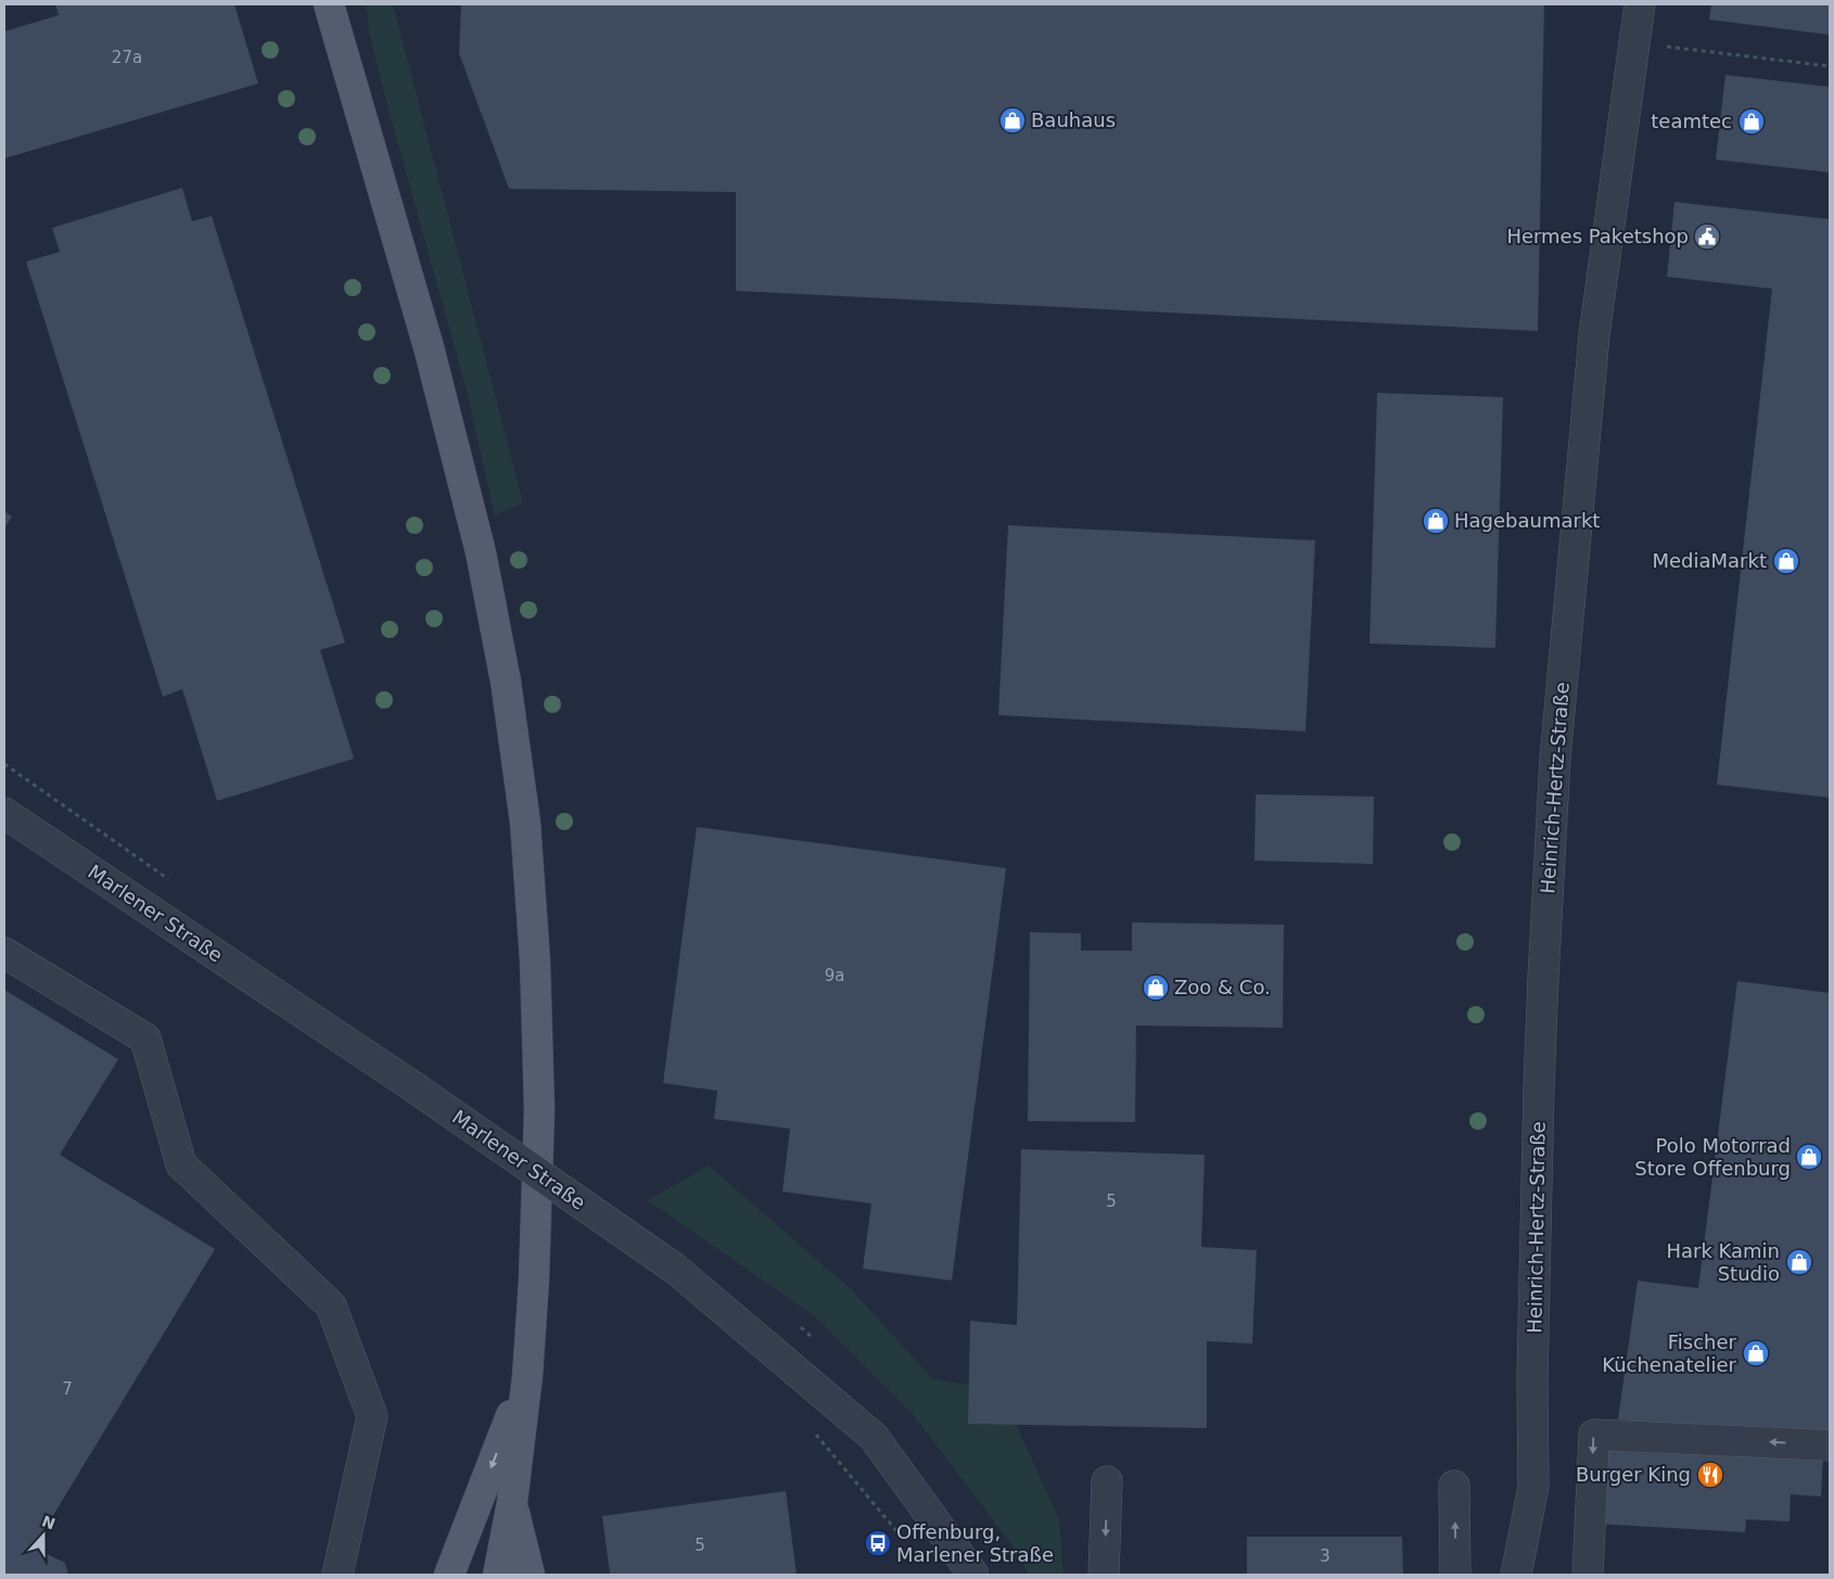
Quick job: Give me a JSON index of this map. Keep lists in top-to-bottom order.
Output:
{
  "streets": {
    "street": ["Heinrich-Hertz-Straße", "Marlener Straße"]
  },
  "places": {
    "shop": [
      "Bauhaus",
      "teamtec",
      "Hagebaumarkt",
      "MediaMarkt",
      "Zoo & Co.",
      "Polo Motorrad Store Offenburg",
      "Hark Kamin Studio",
      "Fischer Küchenatelier"
    ],
    "public building": ["Hermes Paketshop"],
    "restaurant": ["Burger King"],
    "bus stop": ["Offenburg, Marlener Straße"]
  },
  "house_numbers": [
    "27a",
    "9a",
    "5",
    "7",
    "5",
    "3"
  ],
  "north": "top"
}
